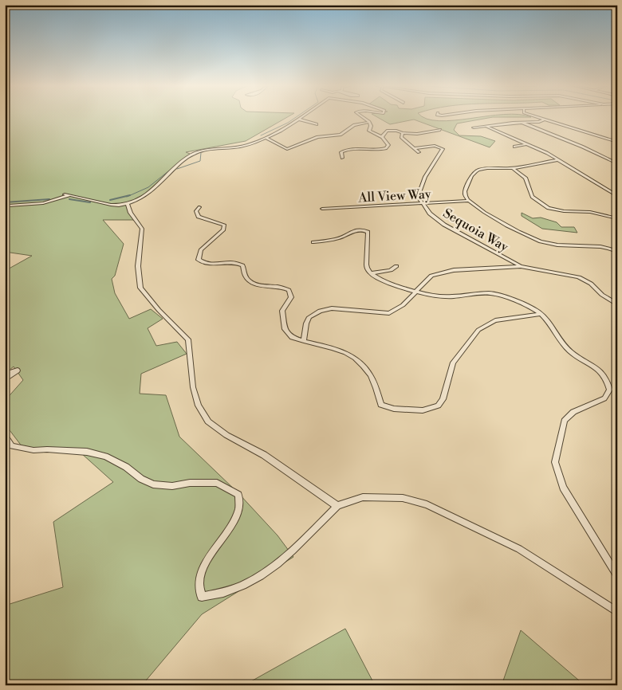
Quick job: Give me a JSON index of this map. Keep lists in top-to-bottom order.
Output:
{
  "streets": {
    "street": ["All View Way", "Sequoia Way"]
  },
  "crossings": [
    ["All View Way", "Sequoia Way"]
  ]
}
